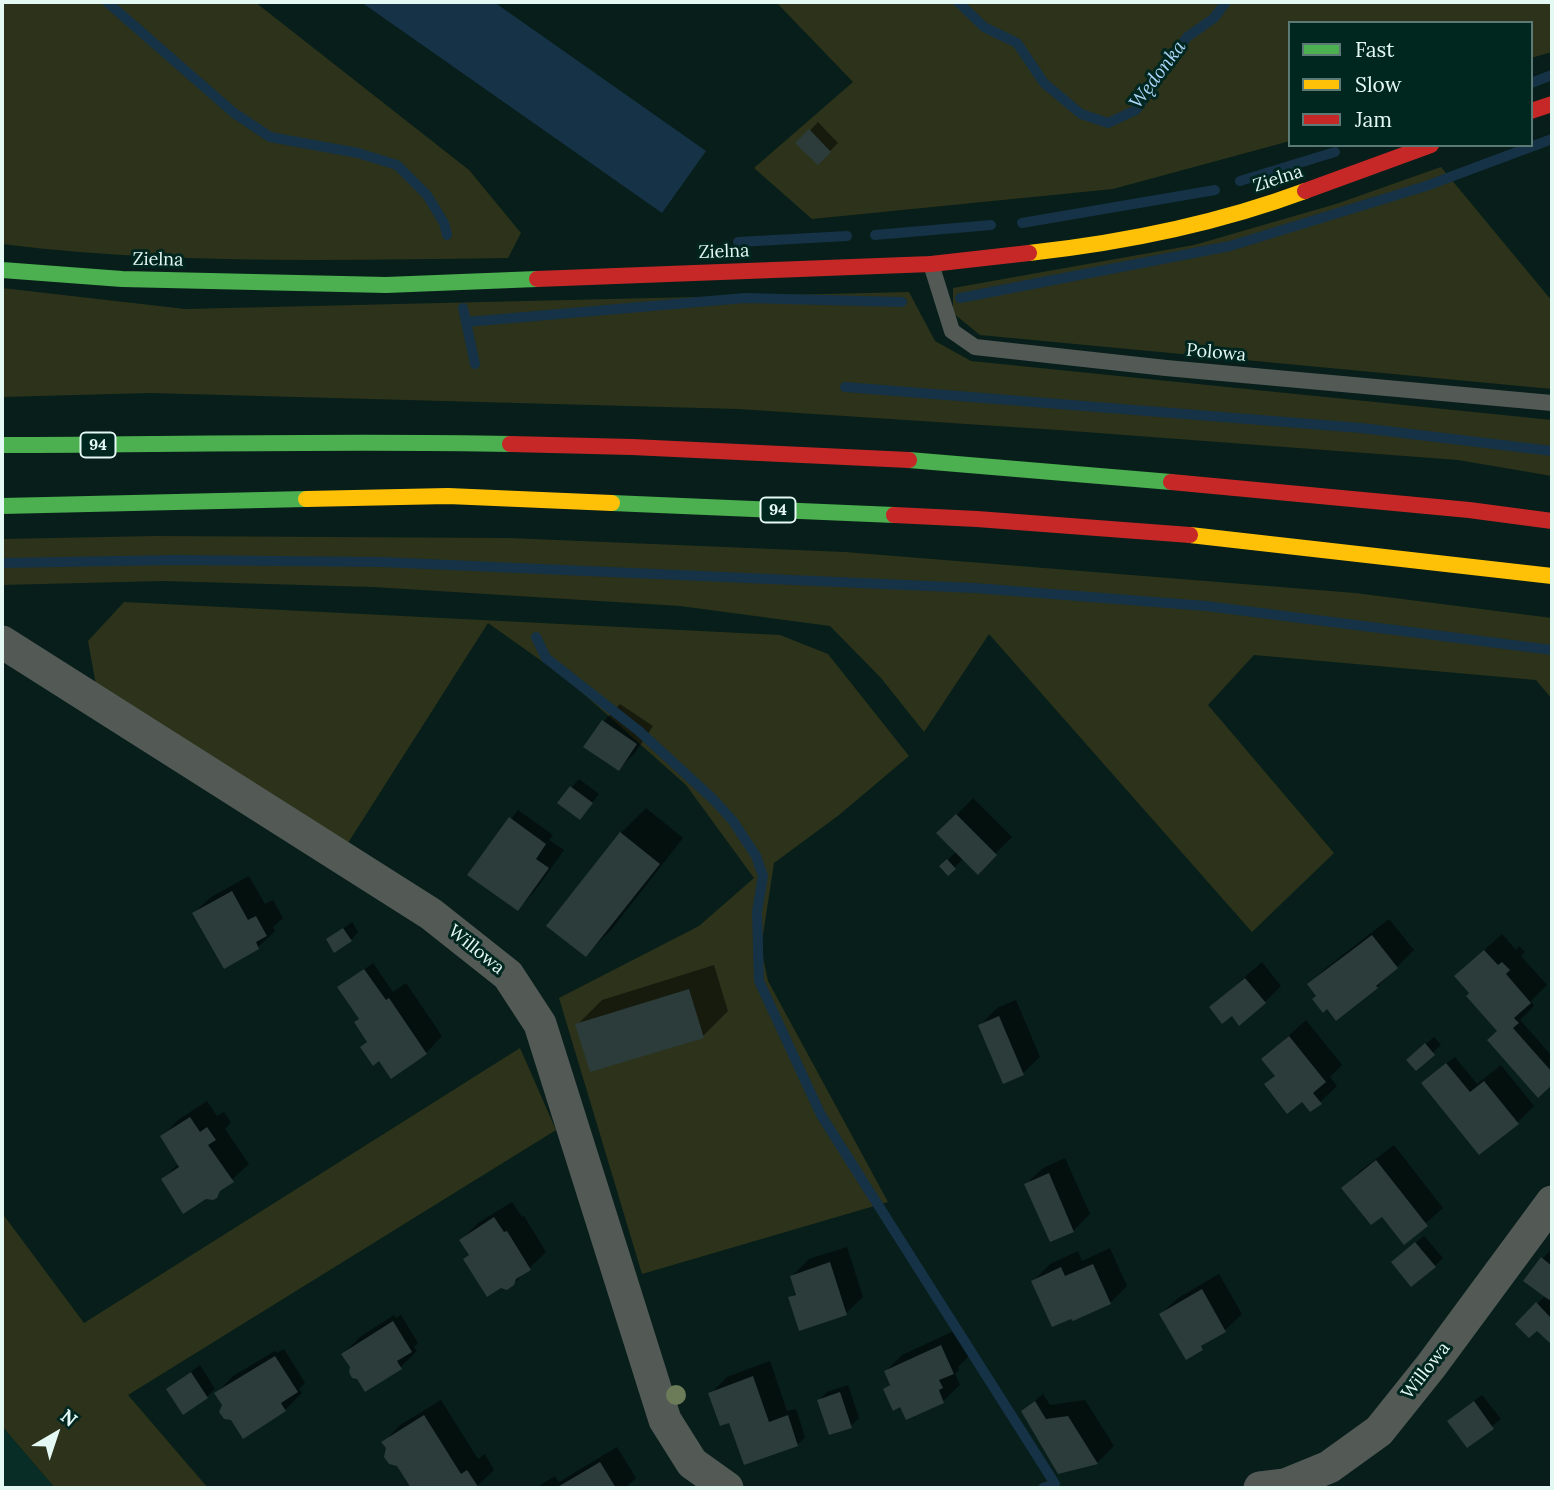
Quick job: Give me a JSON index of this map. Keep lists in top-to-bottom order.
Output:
{
  "streets": {
    "main road": ["Zielna", "94"],
    "street": ["Willowa"],
    "lane": ["Polowa"]
  },
  "crossings": [
    ["Zielna", "Polowa"]
  ],
  "water": ["Wędonka"],
  "legend": ["Fast", "Slow", "Jam"],
  "north": "top right"
}
